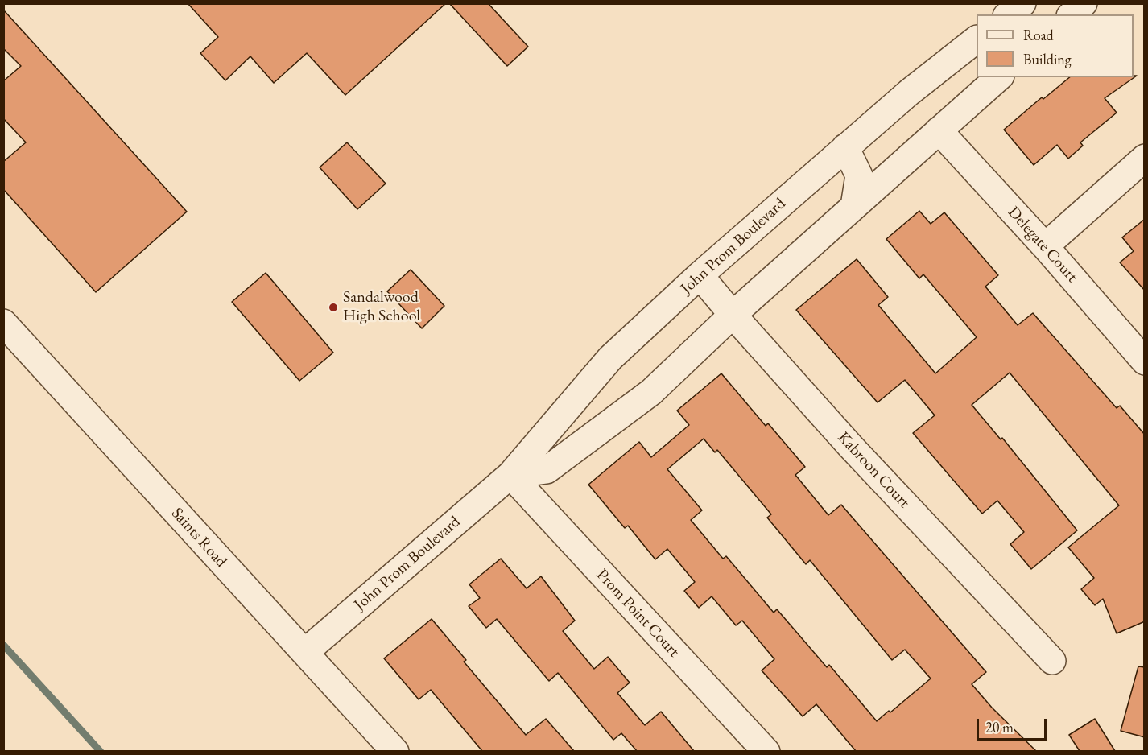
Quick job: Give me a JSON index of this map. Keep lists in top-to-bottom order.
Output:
{
  "streets": {
    "street": [
      "Delegate Court",
      "John Prom Boulevard",
      "Kabroon Court",
      "Saints Road",
      "Prom Point Court"
    ]
  },
  "crossings": [
    ["John Prom Boulevard", "Kabroon Court"],
    ["John Prom Boulevard", "Saints Road"],
    ["John Prom Boulevard", "Prom Point Court"]
  ],
  "places": ["Sandalwood High School"],
  "legend": ["Road", "Building"],
  "scale_bar": "20 m"
}
